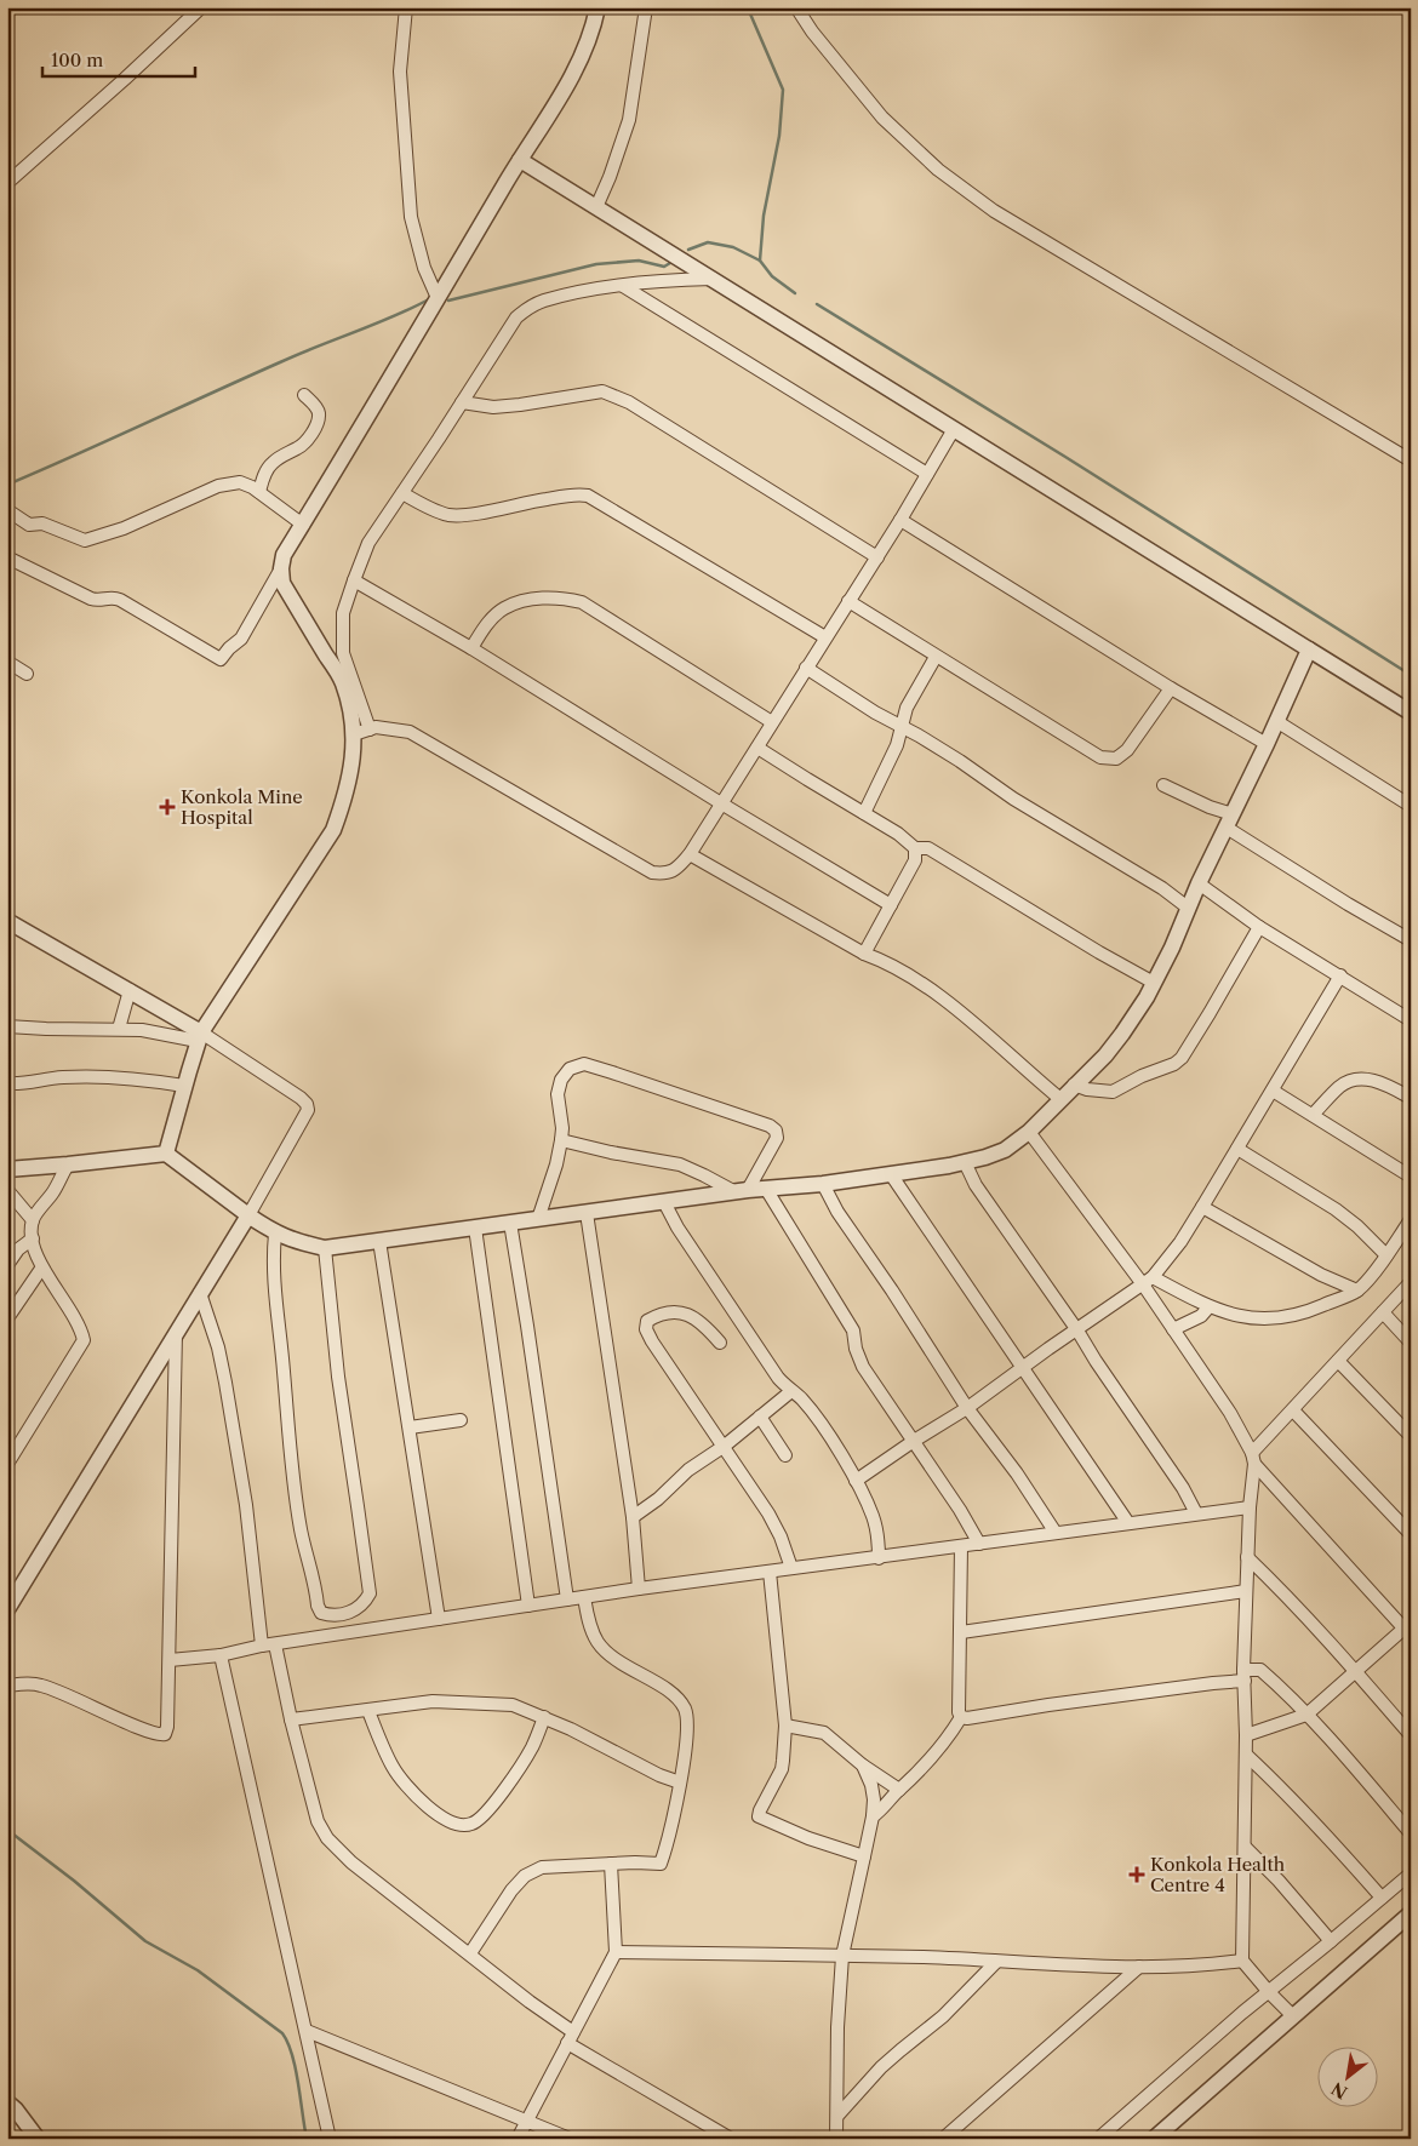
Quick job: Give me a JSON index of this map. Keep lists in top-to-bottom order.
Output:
{
  "places": {
    "health": ["Konkola Mine Hospital", "Konkola Health Centre 4"]
  },
  "scale_bar": "100 m",
  "north": "bottom left"
}
